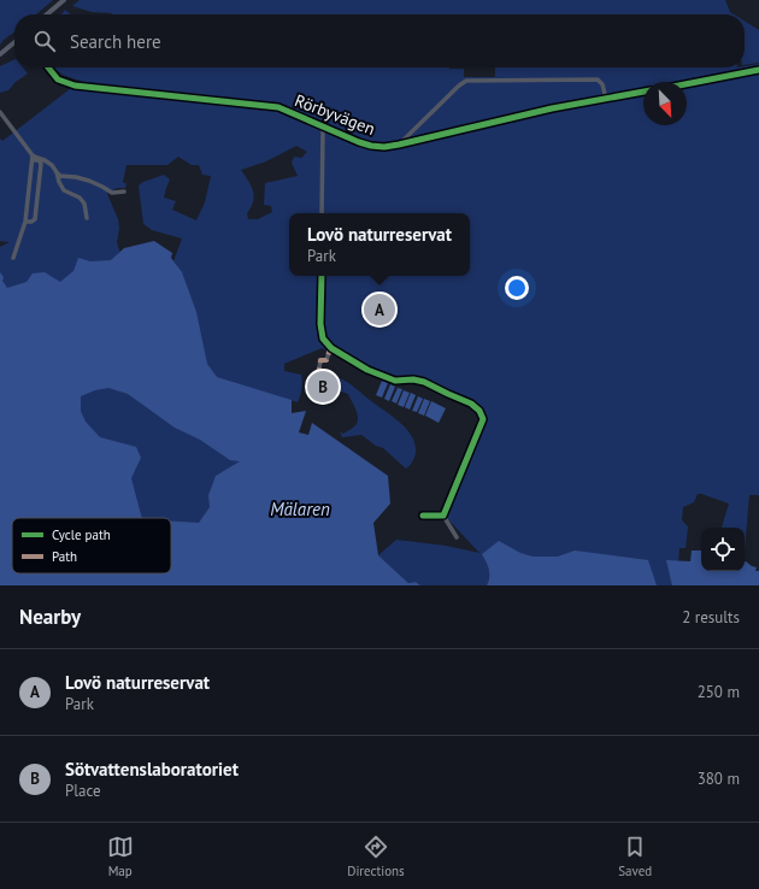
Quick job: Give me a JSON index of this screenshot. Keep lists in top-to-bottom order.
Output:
{
  "streets": {
    "street": ["Rörbyvägen"]
  },
  "water": ["Mälaren"],
  "legend": ["Cycle path", "Path"],
  "north": "bottom right",
  "page": {
    "search": "Search here",
    "popup": ["Lovö naturreservat", "Park"],
    "pins": ["A", "B"],
    "heading": ["Nearby", "2 results"],
    "list": [
      {
        "mark": "A",
        "name": "Lovö naturreservat",
        "note": "Park",
        "value": "250 m"
      },
      {
        "mark": "B",
        "name": "Sötvattenslaboratoriet",
        "note": "Place",
        "value": "380 m"
      }
    ],
    "nav": ["Map", "Directions", "Saved"]
  }
}
